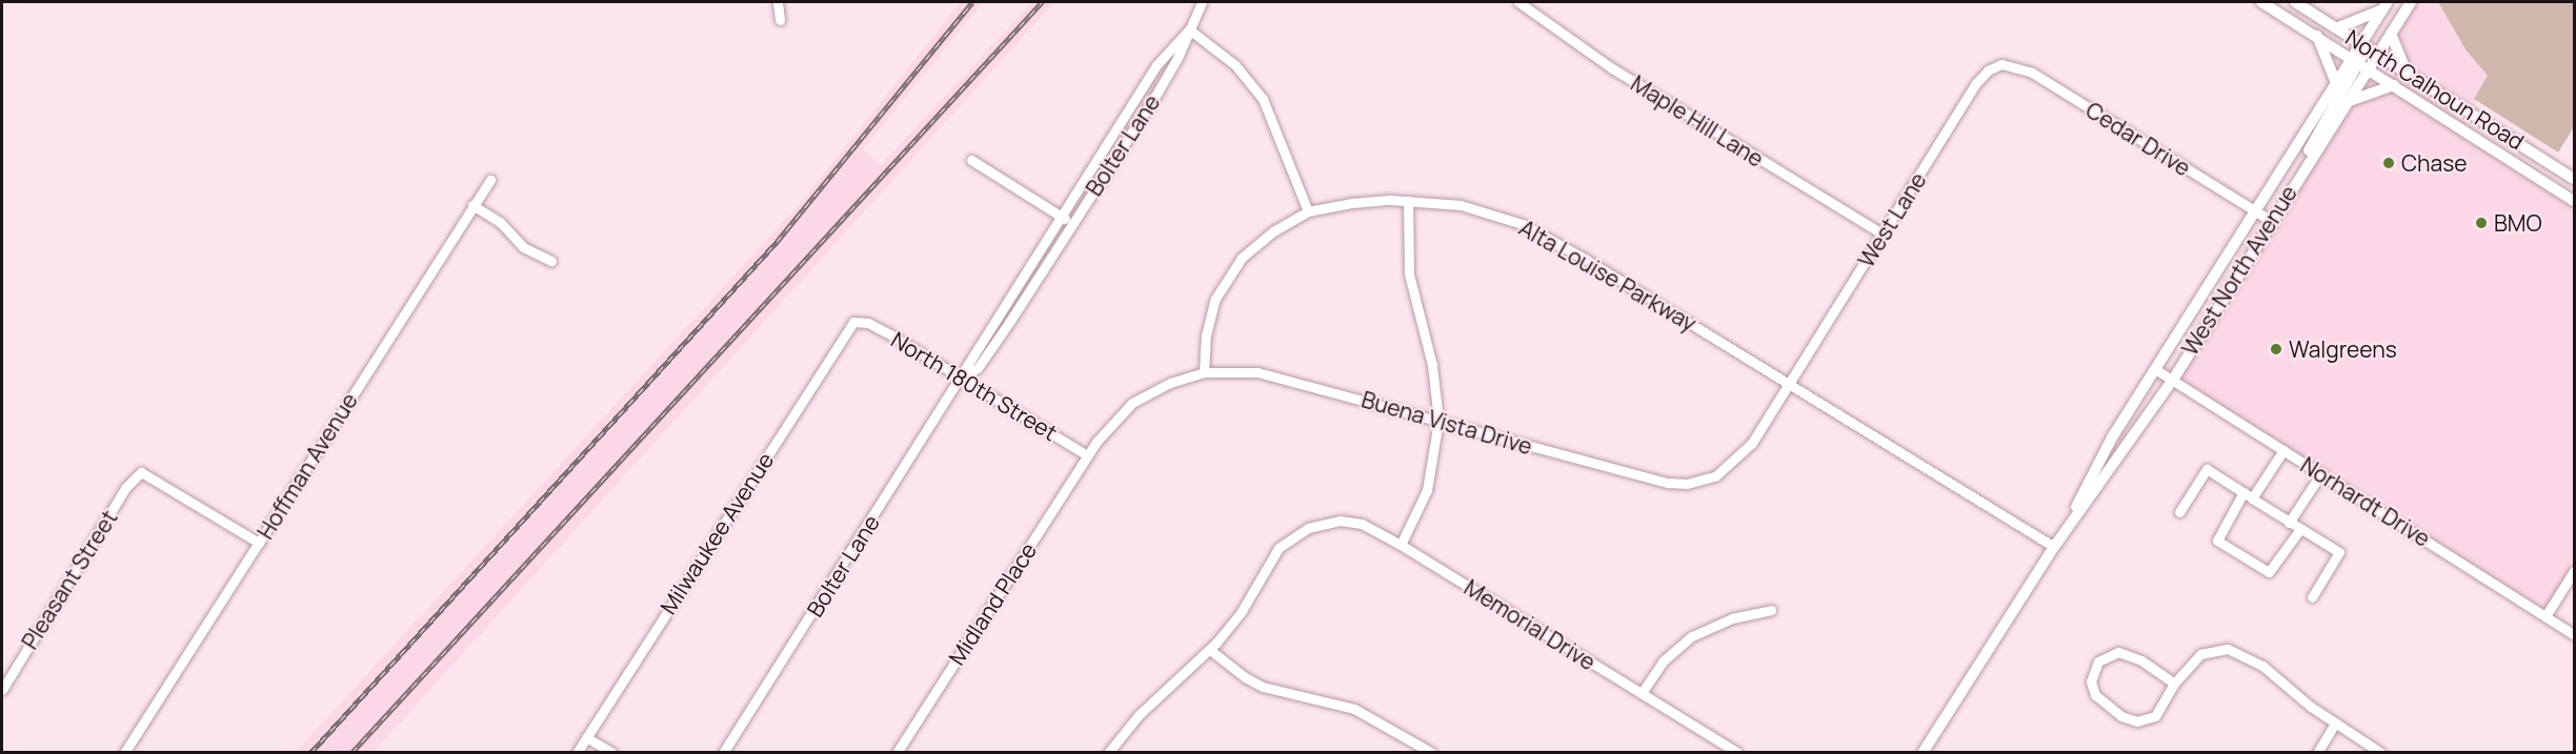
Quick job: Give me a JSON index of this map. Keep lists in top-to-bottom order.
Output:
{
  "streets": {
    "main road": ["North Calhoun Road", "West North Avenue"],
    "street": [
      "Maple Hill Lane",
      "Cedar Drive",
      "Bolter Lane",
      "West Lane",
      "Alta Louise Parkway",
      "North 180th Street",
      "Buena Vista Drive",
      "Hoffman Avenue",
      "Norhardt Drive",
      "Milwaukee Avenue",
      "Pleasant Street",
      "Midland Place",
      "Memorial Drive"
    ]
  },
  "crossings": [
    ["North Calhoun Road", "West North Avenue"],
    ["Maple Hill Lane", "West Lane"],
    ["Cedar Drive", "West Lane"],
    ["Cedar Drive", "West North Avenue"],
    ["Bolter Lane", "North 180th Street"],
    ["West Lane", "Alta Louise Parkway"],
    ["West Lane", "Buena Vista Drive"],
    ["West North Avenue", "Alta Louise Parkway"],
    ["West North Avenue", "Norhardt Drive"],
    ["Alta Louise Parkway", "Buena Vista Drive"],
    ["North 180th Street", "Buena Vista Drive"],
    ["North 180th Street", "Milwaukee Avenue"],
    ["North 180th Street", "Midland Place"],
    ["Buena Vista Drive", "Midland Place"],
    ["Hoffman Avenue", "Pleasant Street"]
  ],
  "places": ["Chase", "BMO", "Walgreens"]
}
